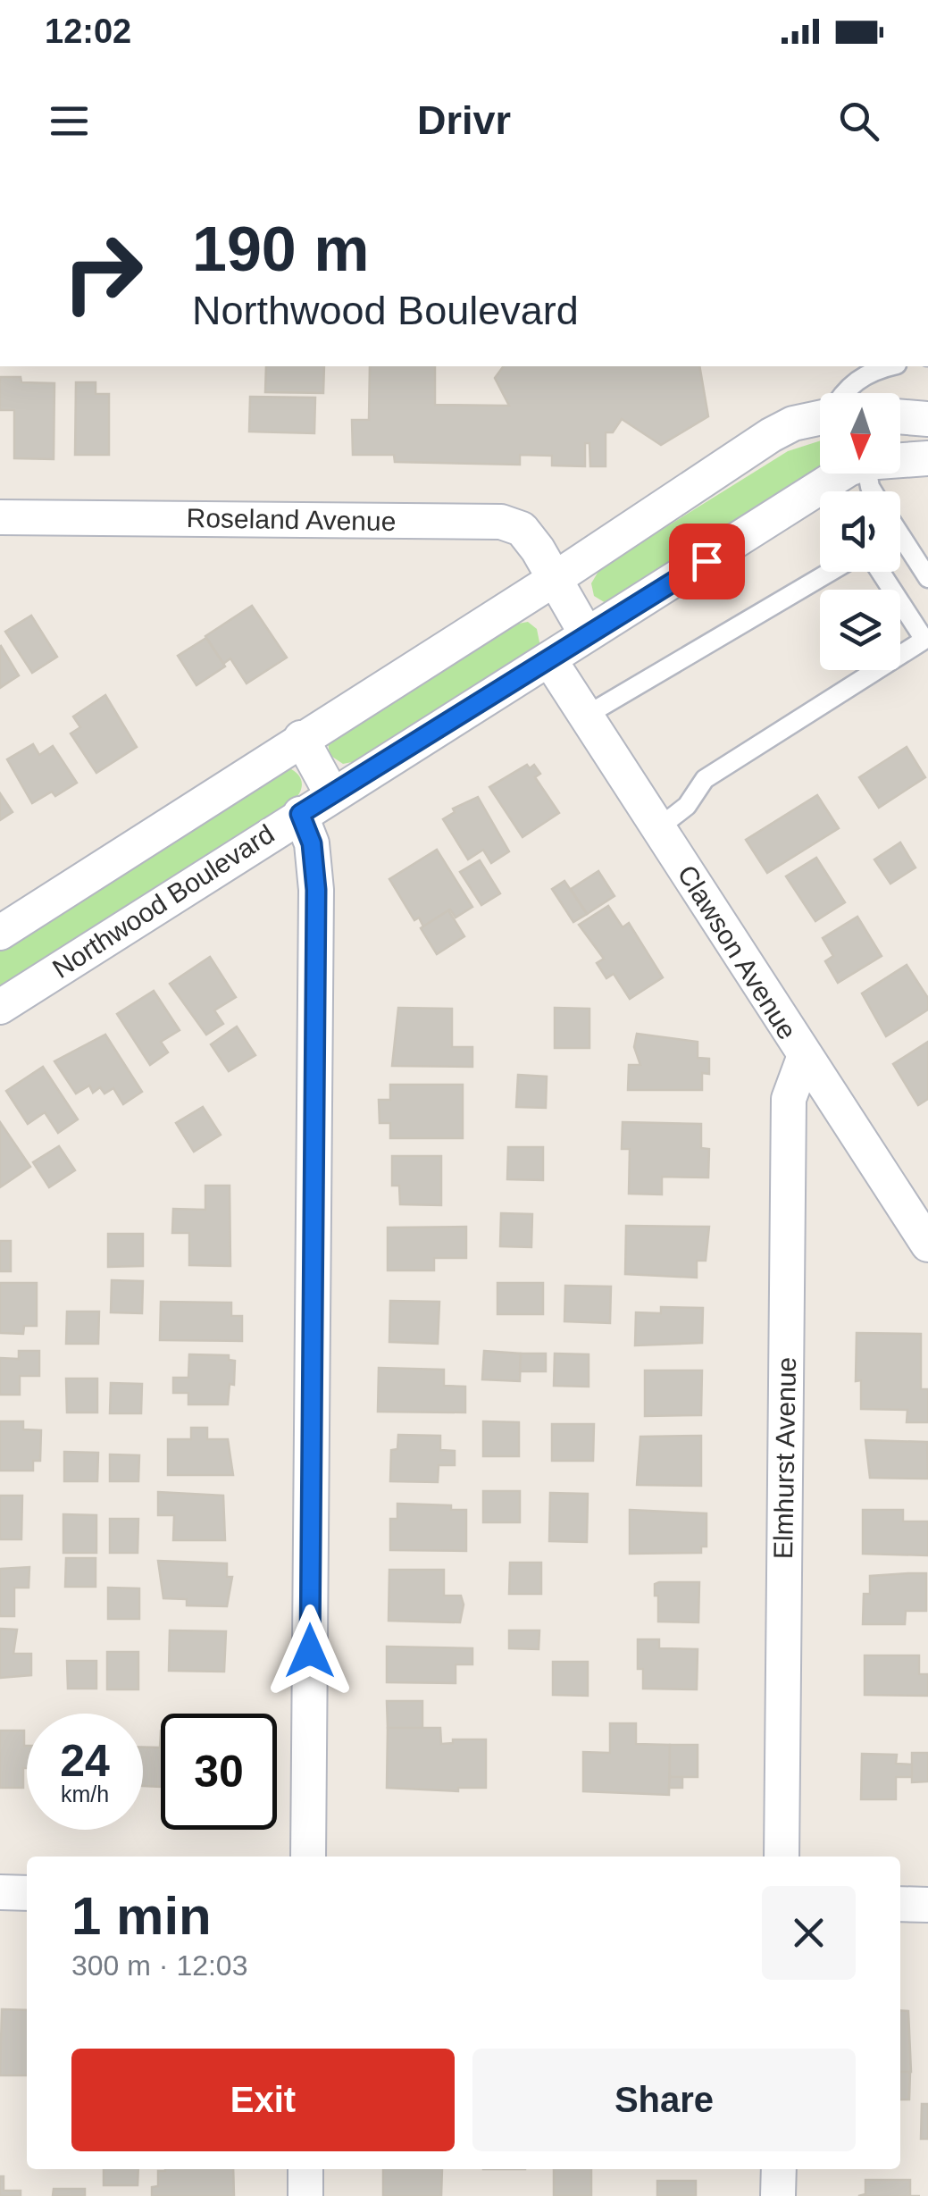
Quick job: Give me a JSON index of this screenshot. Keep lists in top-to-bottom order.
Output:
{
  "streets": {
    "street": [
      "Roseland Avenue",
      "Northwood Boulevard",
      "Clawson Avenue",
      "Elmhurst Avenue"
    ]
  },
  "crossings": [
    ["Roseland Avenue", "Northwood Boulevard"],
    ["Northwood Boulevard", "Clawson Avenue"],
    ["Clawson Avenue", "Elmhurst Avenue"]
  ],
  "north": "bottom",
  "page": {
    "status": "12:02",
    "header": "Drivr",
    "turn": ["190 m", "Northwood Boulevard"],
    "speed": "24 km/h",
    "limit": "30",
    "heading": ["1 min", "300 m · 12:03"],
    "buttons": ["Exit", "Share"]
  }
}
